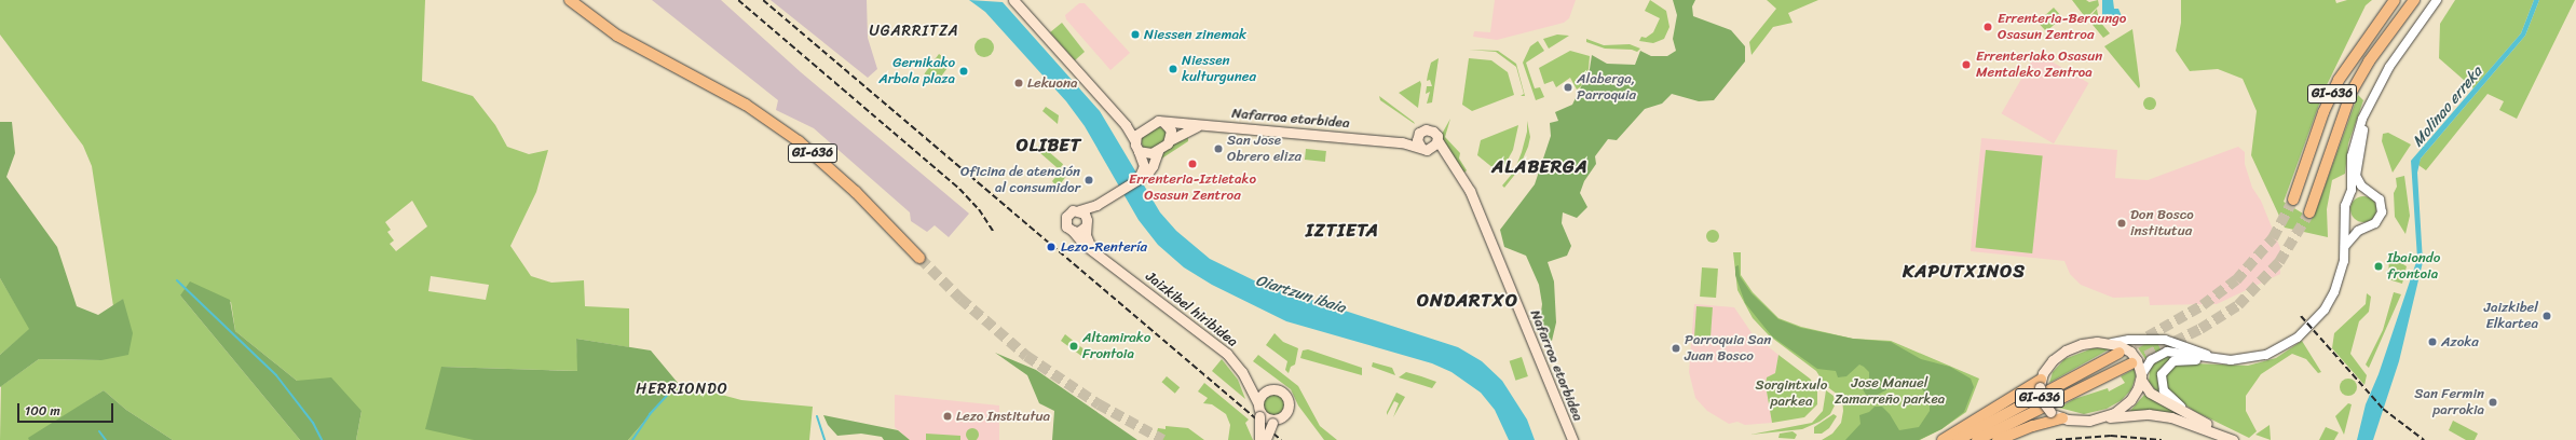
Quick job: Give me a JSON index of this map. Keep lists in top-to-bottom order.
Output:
{
  "streets": {
    "main road": ["GI-636", "Nafarroa etorbidea", "Jaizkibel hiribidea"]
  },
  "districts": [
    "UGARRITZA",
    "OLIBET",
    "ALABERGA",
    "IZTIETA",
    "KAPUTXINOS",
    "ONDARTXO",
    "HERRIONDO"
  ],
  "water": ["Molinao erreka", "Oiartzun ibaia"],
  "parks": ["Jose Manuel Zamarreño parkea", "Sorgintxulo parkea"],
  "places": [
    "Errenteria-Beraungo Osasun Zentroa",
    "Niessen zinemak",
    "Errenteriako Osasun Mentaleko Zentroa",
    "Niessen kulturgunea",
    "Gernikako Arbola plaza",
    "Lekuona",
    "Alaberga, Parroquia",
    "San Jose Obrero eliza",
    "Errenteria-Iztietako Osasun Zentroa",
    "Oficina de atención al consumidor",
    "Don Bosco institutua",
    "Lezo-Rentería",
    "Ibaiondo frontoia",
    "Jaizkibel Elkartea",
    "Azoka",
    "Altamirako Frontoia",
    "Parroquia San Juan Bosco",
    "San Fermin parrokia",
    "Lezo Institutua"
  ],
  "scale_bar": "100 m"
}
